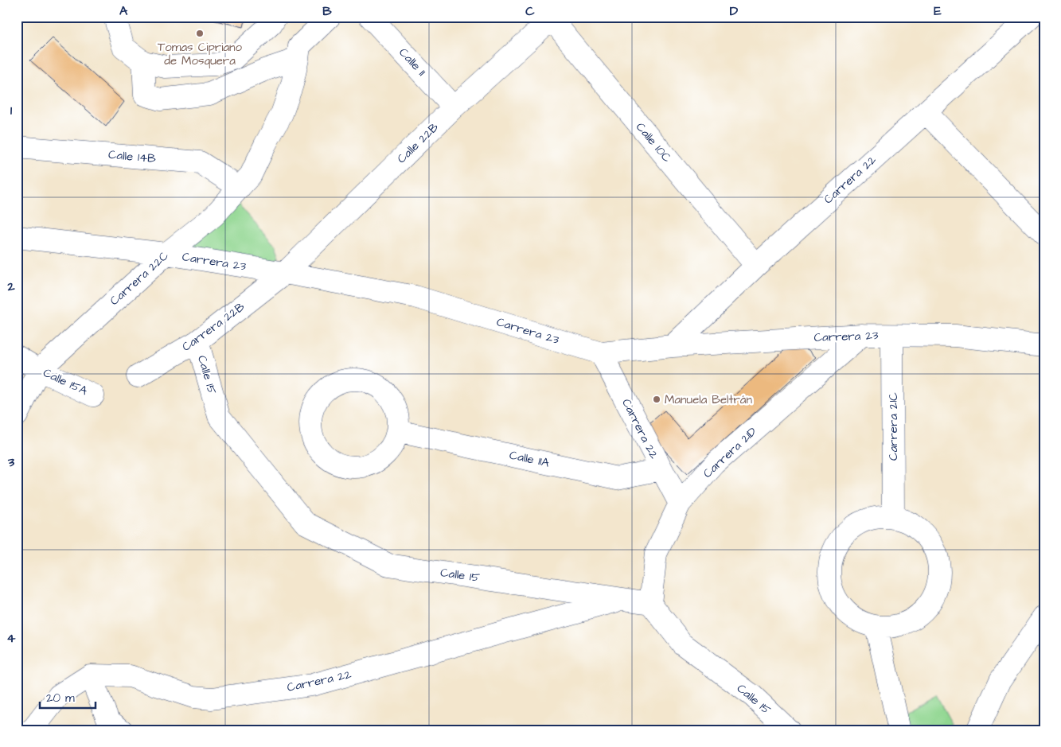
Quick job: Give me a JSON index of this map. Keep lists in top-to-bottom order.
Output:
{
  "streets": {
    "street": [
      "Calle 11",
      "Calle 10C",
      "Calle 22B",
      "Calle 14B",
      "Carrera 22",
      "Carrera 23",
      "Carrera 22C",
      "Carrera 22B",
      "Calle 15",
      "Calle 15A",
      "Carrera 21C",
      "Carrera 21D",
      "Calle 11A"
    ]
  },
  "crossings": [
    ["Calle 11", "Calle 22B"],
    ["Calle 10C", "Calle 22B"],
    ["Calle 10C", "Carrera 22"],
    ["Calle 22B", "Carrera 23"],
    ["Calle 22B", "Carrera 22B"],
    ["Calle 14B", "Carrera 22C"],
    ["Carrera 22", "Carrera 23"],
    ["Carrera 22", "Calle 15"],
    ["Carrera 22", "Carrera 21D"],
    ["Carrera 22", "Calle 11A"],
    ["Carrera 23", "Carrera 22C"],
    ["Carrera 23", "Carrera 22B"],
    ["Carrera 23", "Carrera 21C"],
    ["Carrera 23", "Carrera 21D"],
    ["Carrera 22C", "Calle 15A"],
    ["Carrera 22B", "Calle 15"],
    ["Calle 15", "Carrera 21D"]
  ],
  "places": ["Tomas Cipriano de Mosquera", "Manuela Beltrán"],
  "scale_bar": "20 m",
  "grid": {
    "columns": [
      "A",
      "B",
      "C",
      "D",
      "E"
    ],
    "rows": [
      "1",
      "2",
      "3",
      "4"
    ]
  }
}
